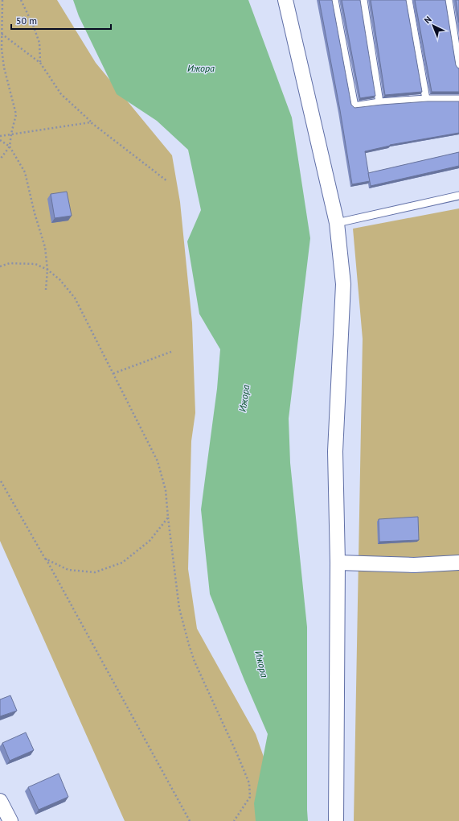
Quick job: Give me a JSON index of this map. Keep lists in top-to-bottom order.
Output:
{
  "water": ["Ижора"],
  "scale_bar": "50 m",
  "north": "top left"
}
